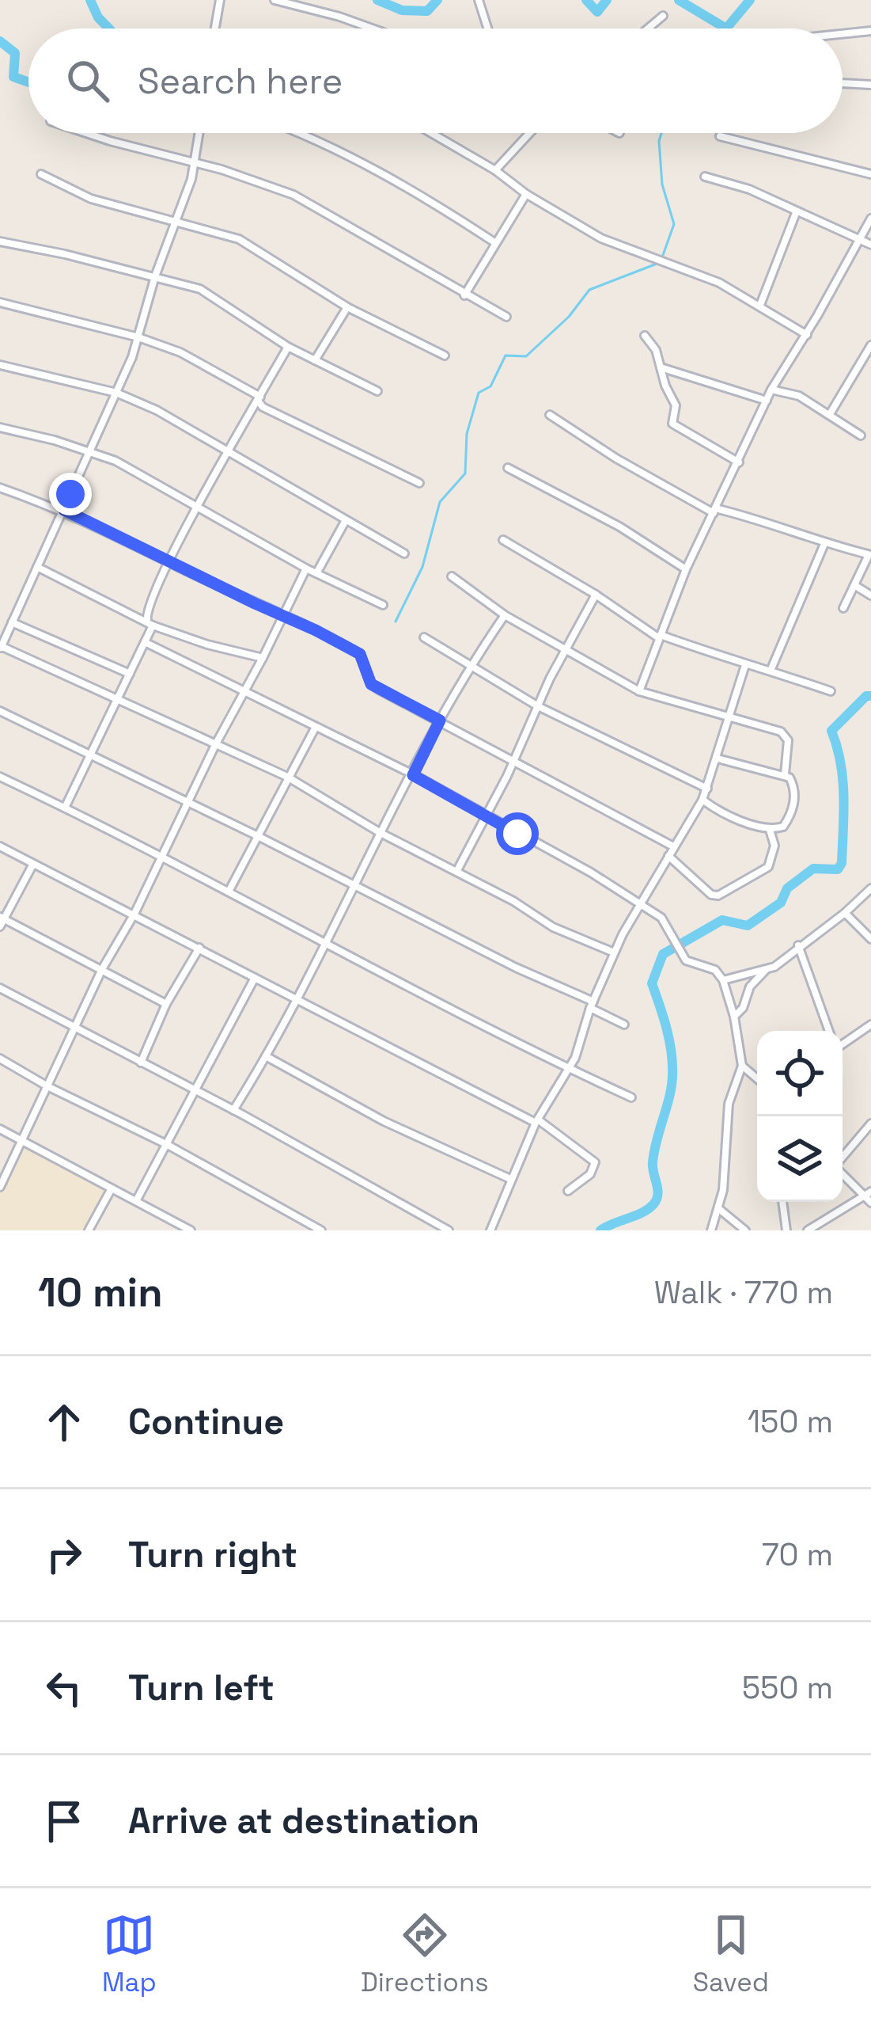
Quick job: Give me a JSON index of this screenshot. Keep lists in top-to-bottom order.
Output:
{
  "page": {
    "search": "Search here",
    "heading": ["10 min", "Walk · 770 m"],
    "list": [
      ["Continue", "150 m"],
      ["Turn right", "70 m"],
      ["Turn left", "550 m"],
      "Arrive at destination"
    ],
    "nav": ["Map", "Directions", "Saved"]
  }
}
